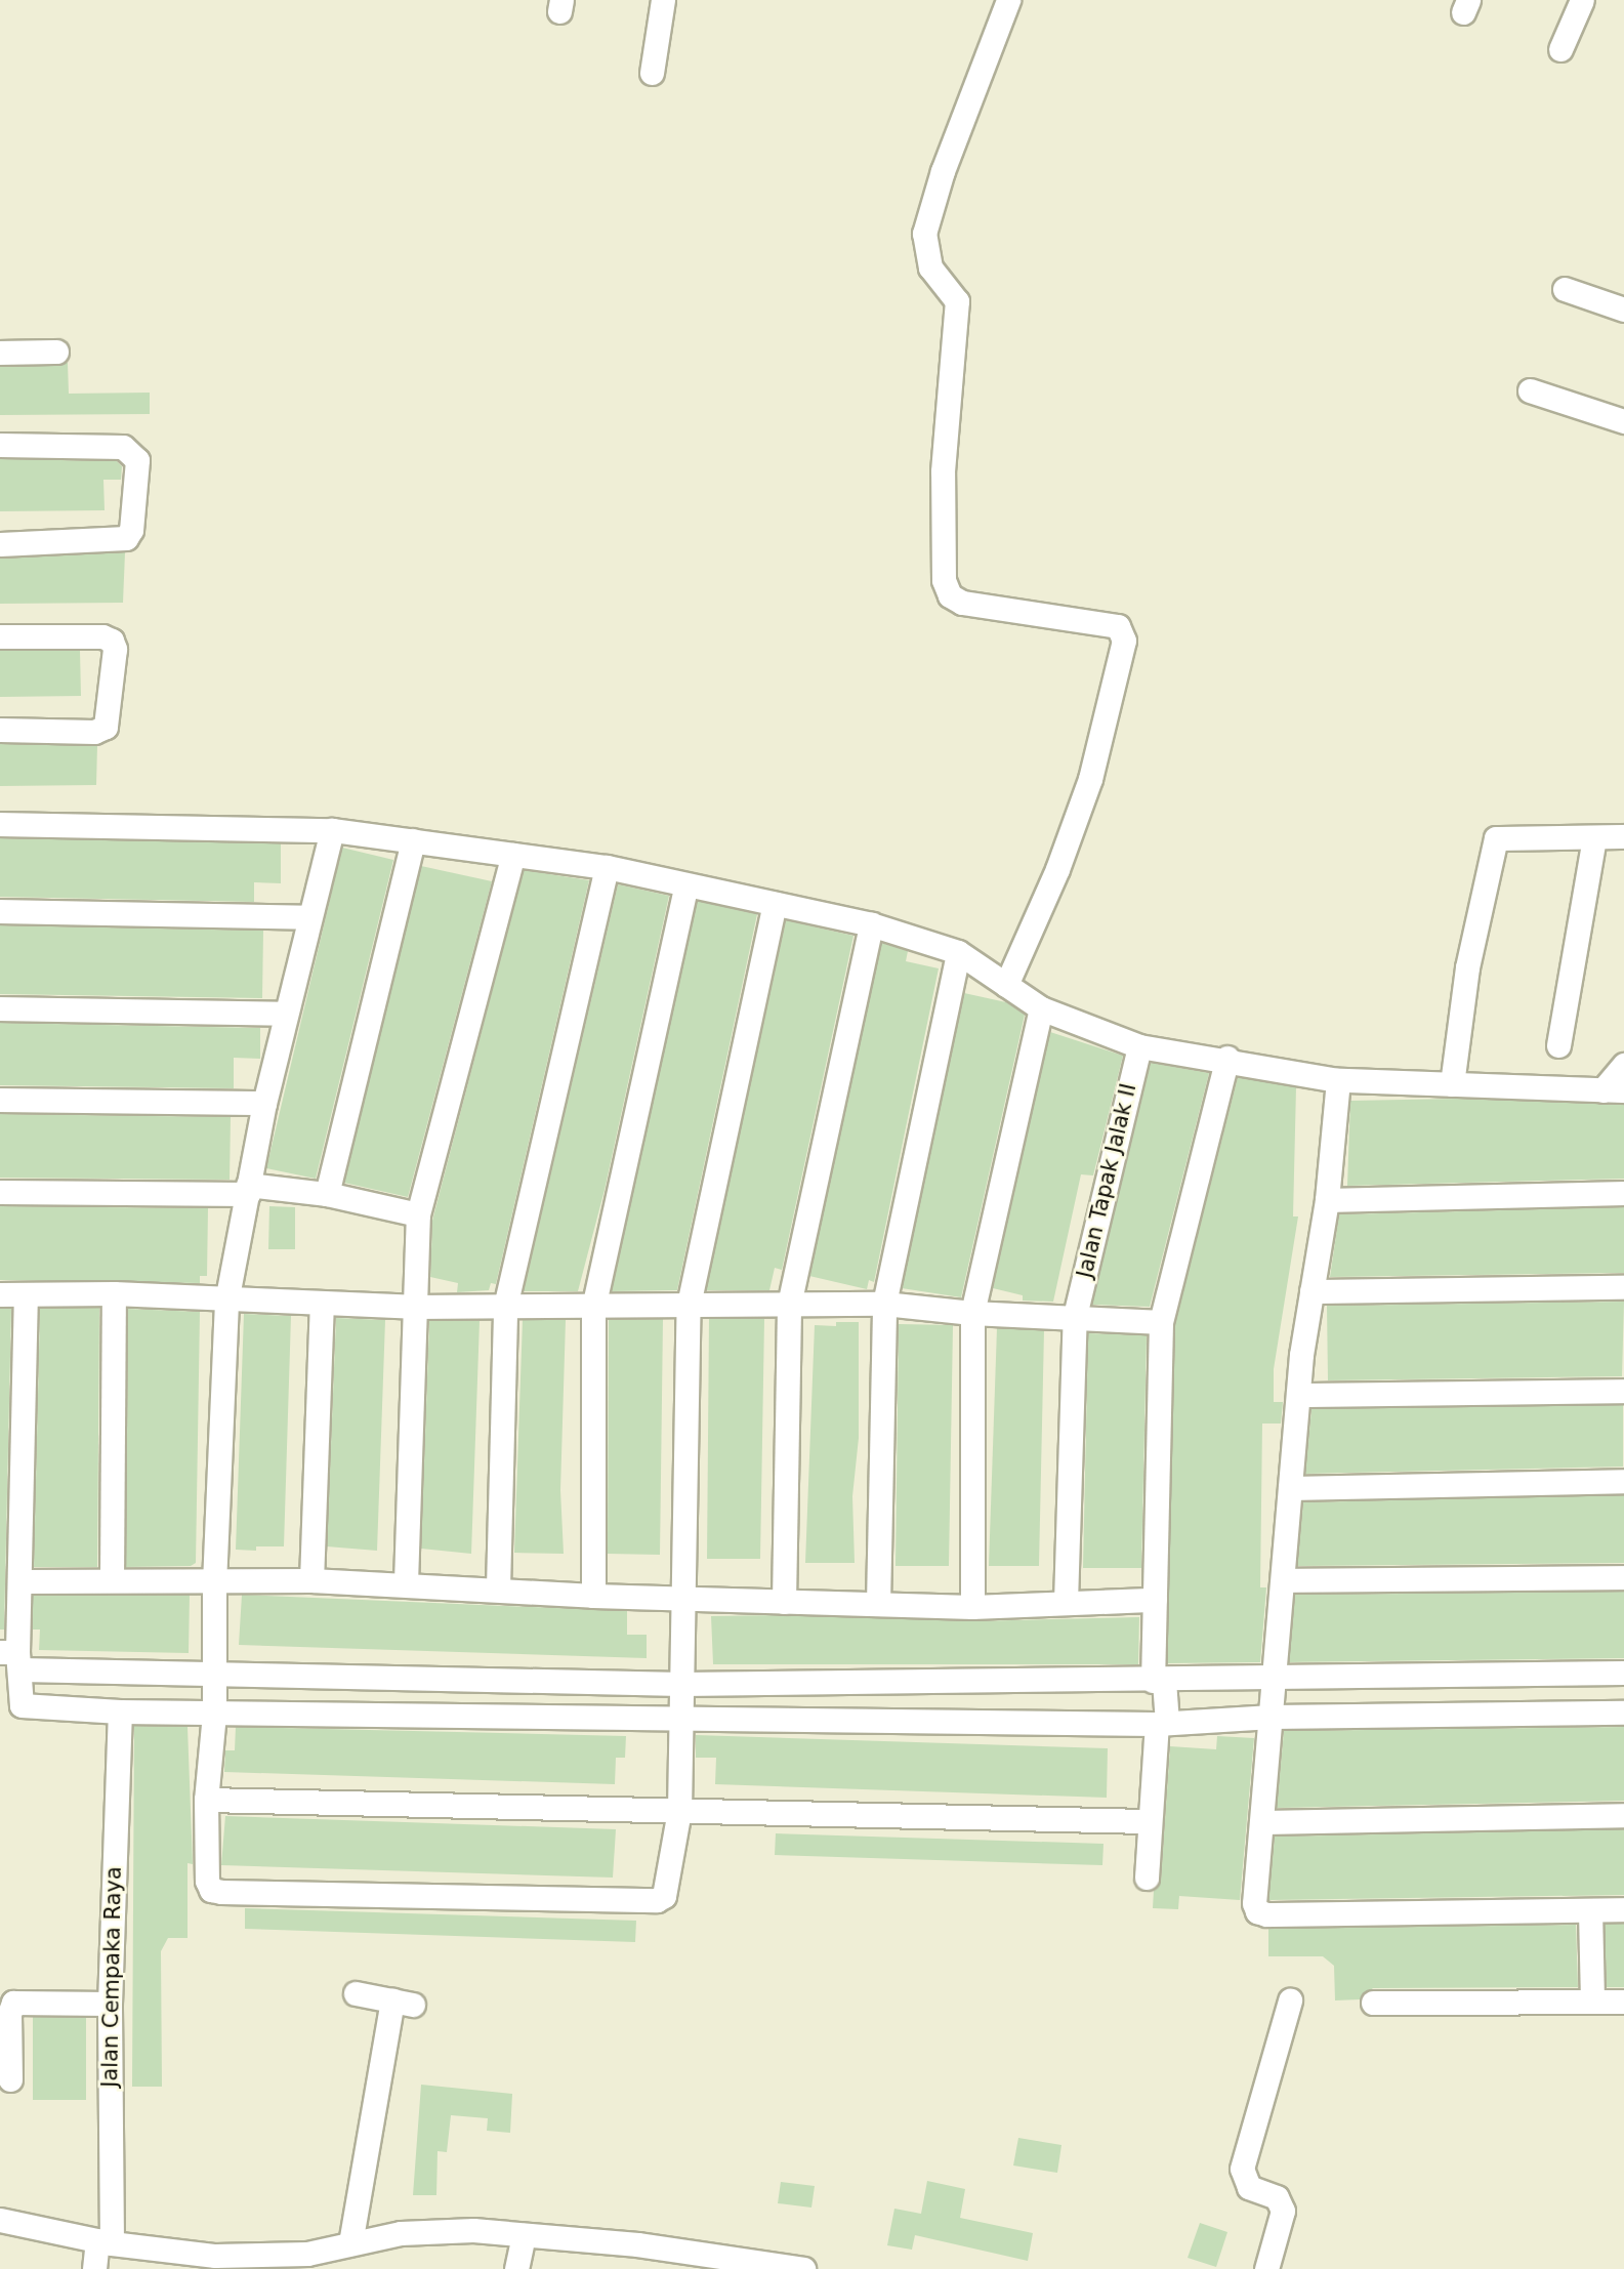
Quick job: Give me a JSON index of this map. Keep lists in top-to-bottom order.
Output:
{
  "streets": {
    "street": ["Jalan Tapak Jalak II", "Jalan Cempaka Raya"]
  }
}
